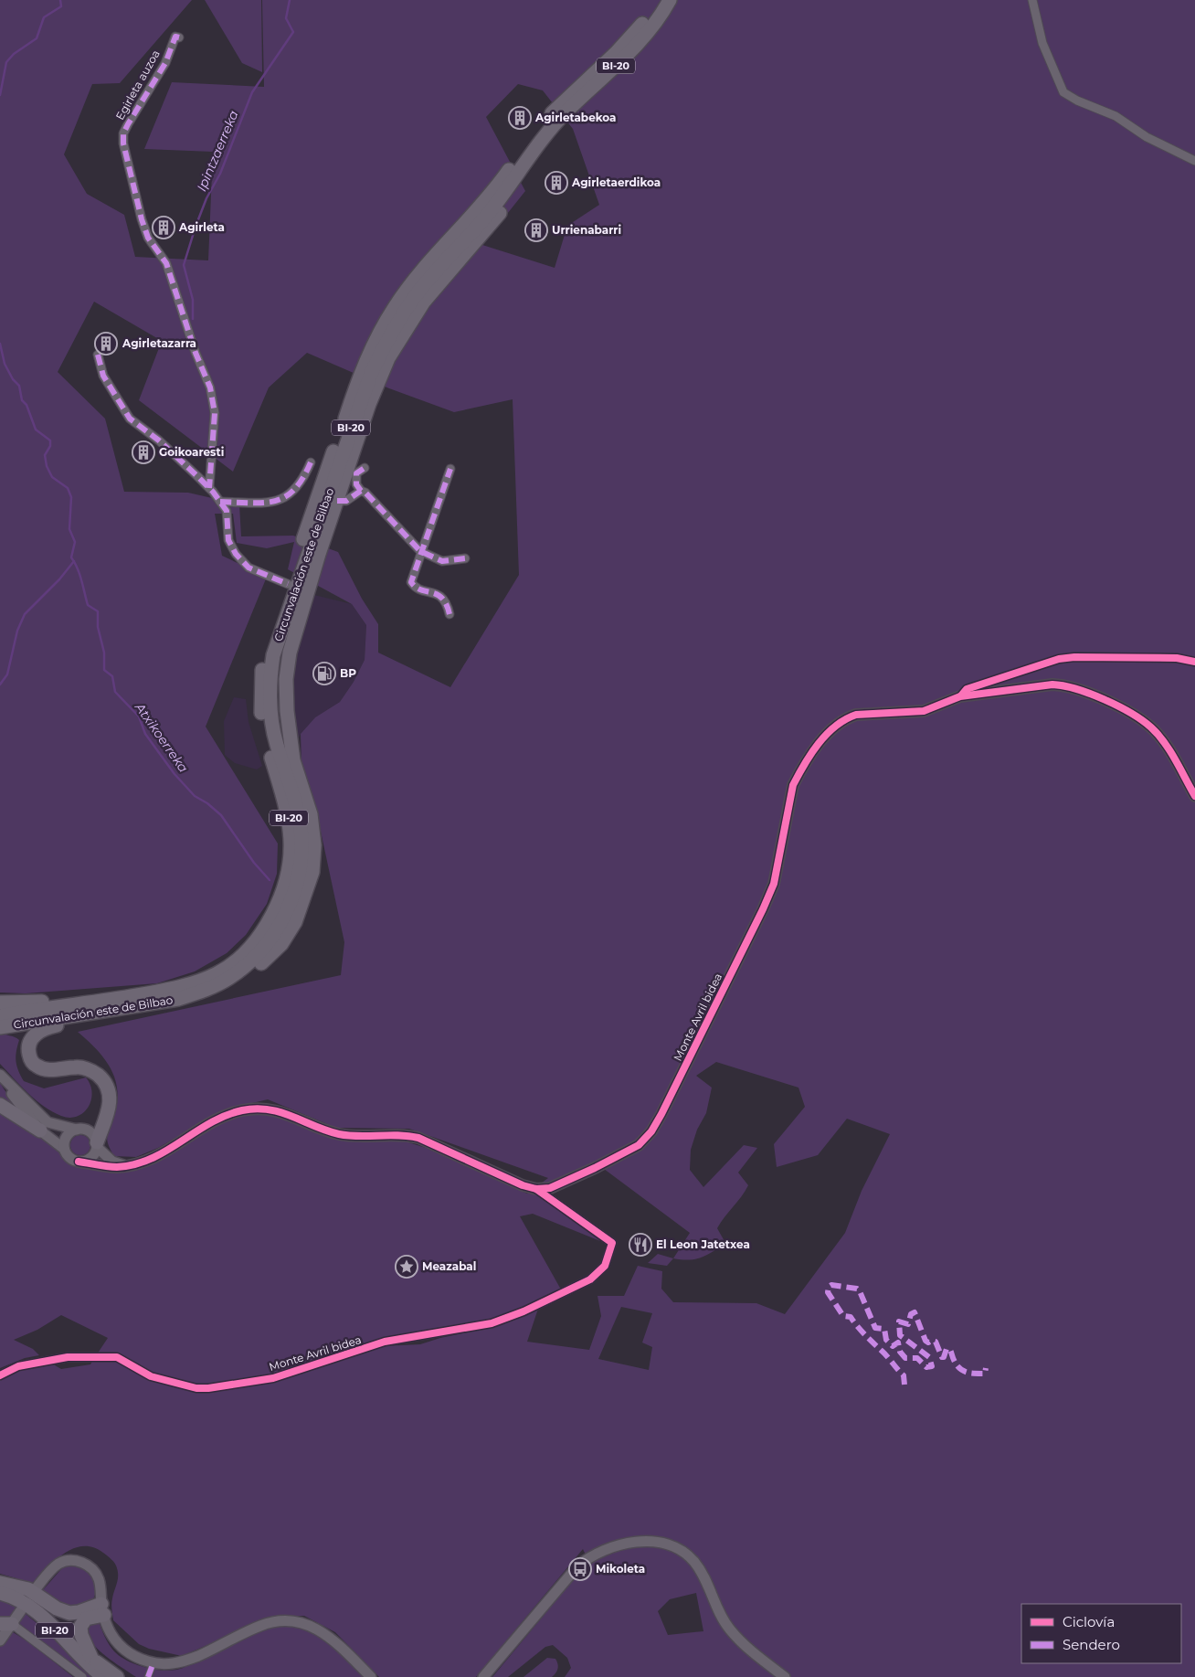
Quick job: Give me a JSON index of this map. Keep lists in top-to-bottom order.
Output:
{
  "streets": {
    "main road": ["BI-20", "Circunvalación este de Bilbao"],
    "street": ["Egirleta auzoa", "Monte Avril bidea"]
  },
  "water": ["Ipintzaerreka", "Atxikoerreka"],
  "places": {
    "building": [
      "Agirletabekoa",
      "Agirletaerdikoa",
      "Agirleta",
      "Urrienabarri",
      "Agirletazarra",
      "Goikoaresti"
    ],
    "fuel station": ["BP"],
    "restaurant": ["El Leon Jatetxea"],
    "place": ["Meazabal"],
    "bus stop": ["Mikoleta"]
  },
  "legend": ["Ciclovía", "Sendero"]
}
